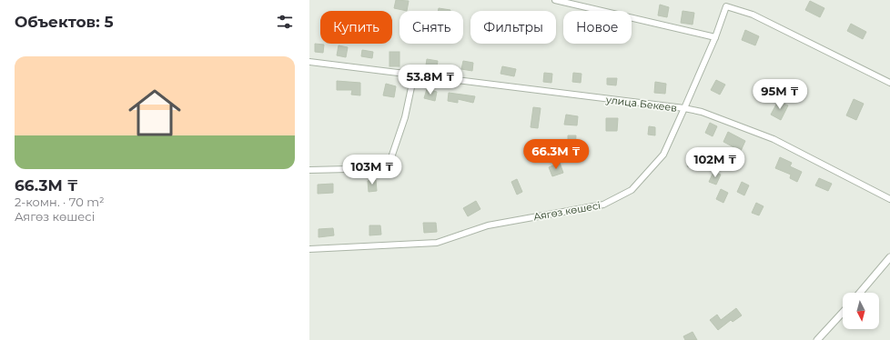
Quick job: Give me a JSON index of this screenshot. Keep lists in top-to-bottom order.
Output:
{
  "streets": {
    "street": ["улица Бекеев", "Аягөз көшесі"]
  },
  "crossings": [
    ["улица Бекеев", "Аягөз көшесі"]
  ],
  "north": "bottom",
  "page": {
    "heading": "Объектов: 5",
    "chip": [
      "Купить",
      "Снять",
      "Фильтры",
      "Новое"
    ],
    "list": [
      {
        "name": "66.3M ₸",
        "note": "2-комн. · 70 m² · Аягөз көшесі"
      }
    ],
    "price": [
      "53.8M ₸",
      "95M ₸",
      "66.3M ₸",
      "102M ₸",
      "103M ₸"
    ]
  }
}
